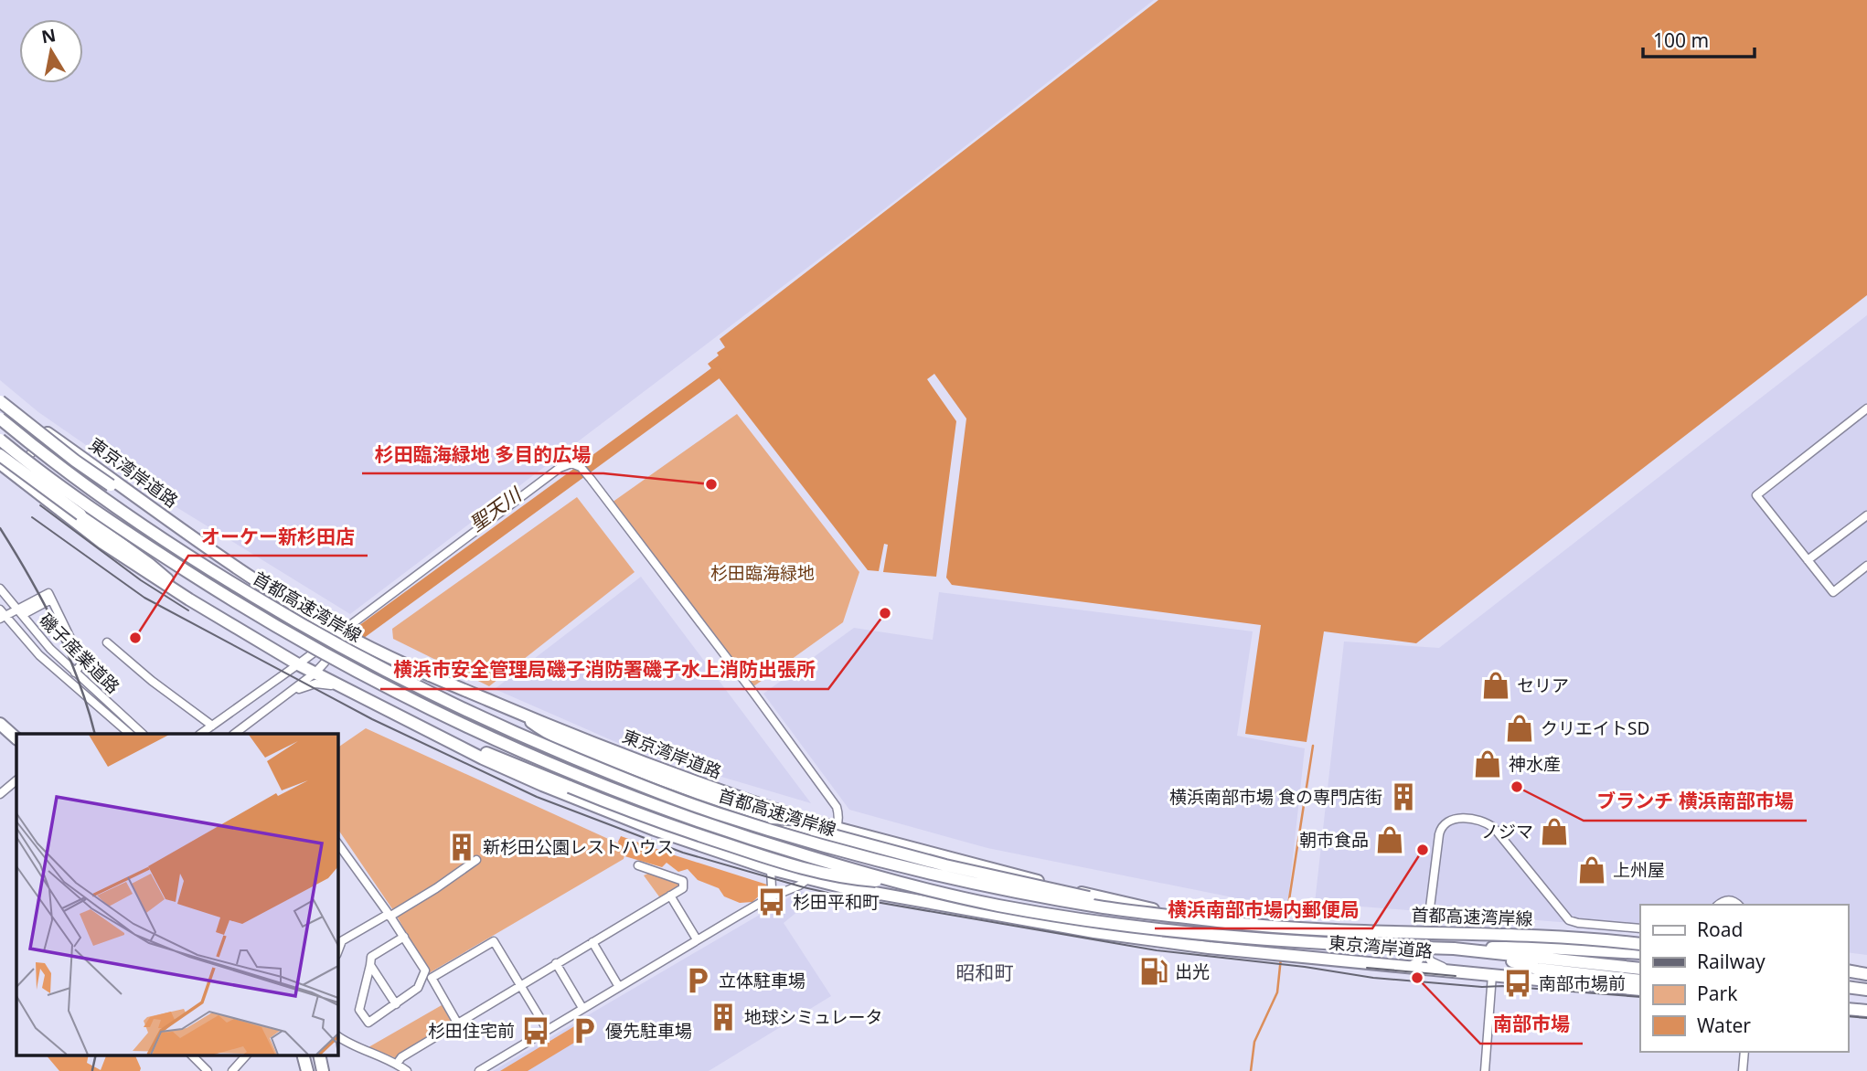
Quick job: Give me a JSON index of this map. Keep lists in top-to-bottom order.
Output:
{
  "streets": {
    "highway": ["東京湾岸道路", "首都高速湾岸線"],
    "street": ["磯子産業道路"]
  },
  "districts": ["昭和町"],
  "water": ["聖天川"],
  "parks": ["杉田臨海緑地"],
  "places": {
    "other": [
      "杉田臨海緑地 多目的広場",
      "横浜市安全管理局磯子消防署磯子水上消防出張所",
      "オーケー新杉田店",
      "ブランチ 横浜南部市場",
      "横浜南部市場内郵便局",
      "南部市場"
    ],
    "shop": [
      "セリア",
      "クリエイトSD",
      "神水産",
      "ノジマ",
      "朝市食品",
      "上州屋"
    ],
    "building": ["横浜南部市場 食の専門店街", "新杉田公園レストハウス", "地球シミュレータ"],
    "bus stop": ["杉田平和町", "南部市場前", "杉田住宅前"],
    "fuel station": ["出光"],
    "parking": ["立体駐車場", "優先駐車場"]
  },
  "legend": [
    "Road",
    "Railway",
    "Park",
    "Water"
  ],
  "scale_bar": "100 m",
  "north": "top"
}
